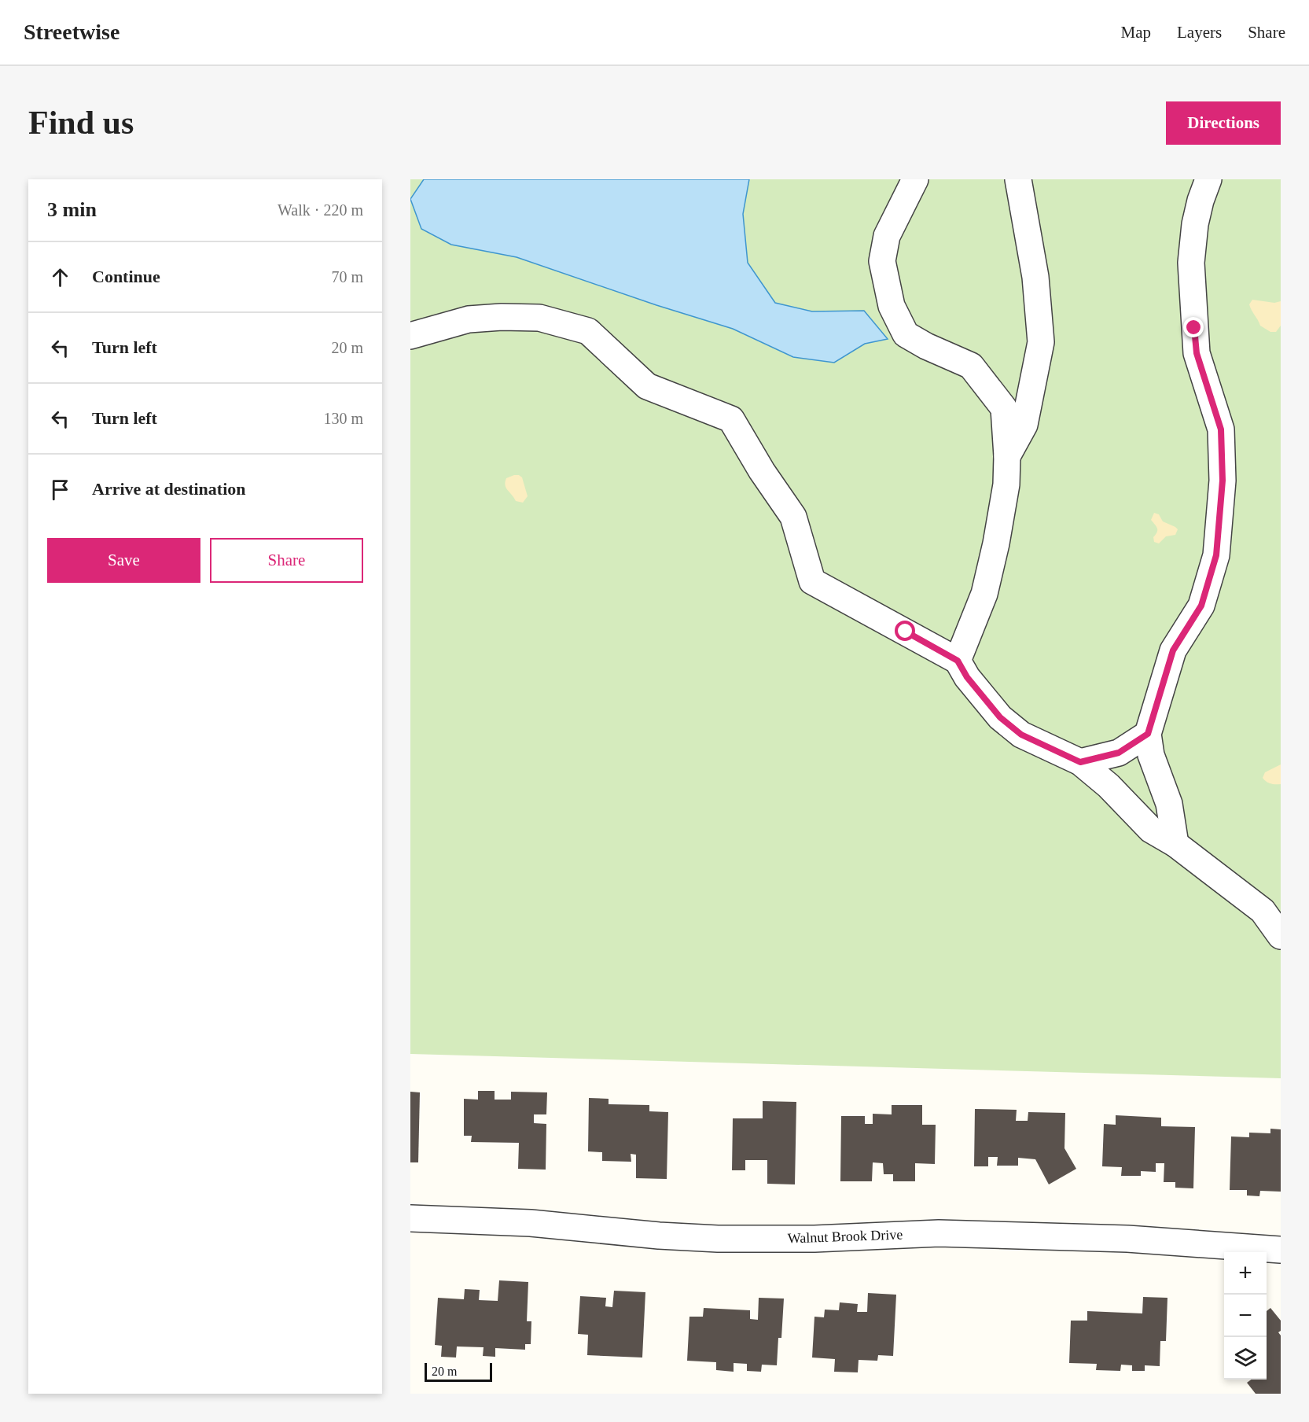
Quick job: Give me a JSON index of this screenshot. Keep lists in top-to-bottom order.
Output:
{
  "streets": {
    "street": ["Walnut Brook Drive"]
  },
  "scale_bar": "20 m",
  "page": {
    "header": "Streetwise",
    "nav": ["Map", "Layers", "Share"],
    "buttons": [
      "Directions",
      ["Save", "Share"]
    ],
    "title": "Find us",
    "heading": ["3 min", "Walk · 220 m"],
    "list": [
      ["Continue", "70 m"],
      ["Turn left", "20 m"],
      ["Turn left", "130 m"],
      "Arrive at destination"
    ],
    "map_buttons": ["+", "−"],
    "scale": "20 m"
  }
}
